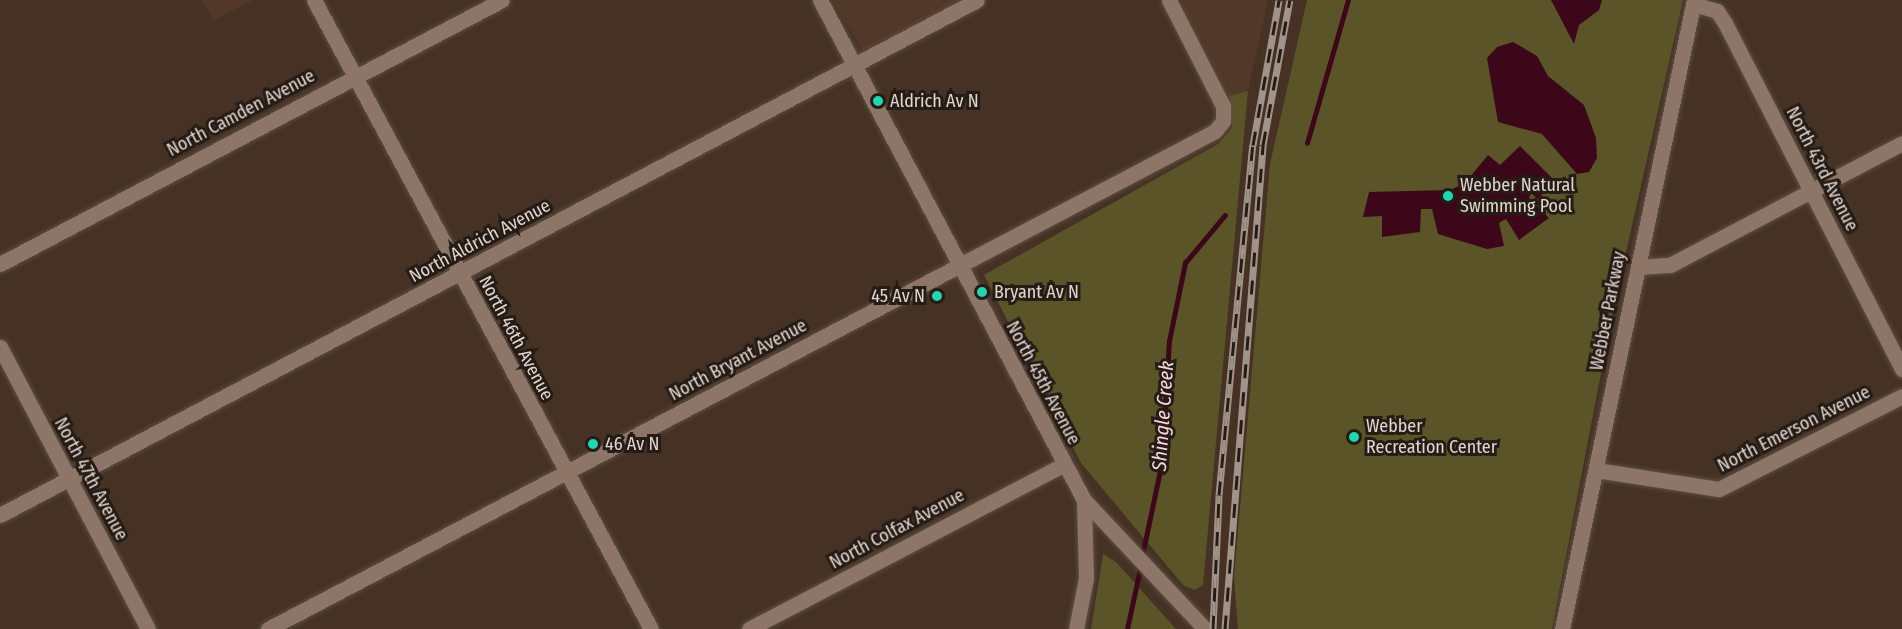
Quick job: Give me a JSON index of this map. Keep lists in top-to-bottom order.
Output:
{
  "streets": {
    "street": [
      "North Camden Avenue",
      "North 43rd Avenue",
      "North Aldrich Avenue",
      "Webber Parkway",
      "North 46th Avenue",
      "North Bryant Avenue",
      "North 45th Avenue",
      "North Emerson Avenue",
      "North 47th Avenue",
      "North Colfax Avenue"
    ]
  },
  "crossings": [
    ["North Camden Avenue", "North 46th Avenue"],
    ["North 43rd Avenue", "Webber Parkway"],
    ["North Aldrich Avenue", "North 46th Avenue"],
    ["North Aldrich Avenue", "North 45th Avenue"],
    ["North Aldrich Avenue", "North 47th Avenue"],
    ["Webber Parkway", "North Emerson Avenue"],
    ["North 46th Avenue", "North Bryant Avenue"],
    ["North Bryant Avenue", "North 45th Avenue"],
    ["North 45th Avenue", "North Colfax Avenue"]
  ],
  "water": ["Shingle Creek"],
  "places": [
    "Aldrich Av N",
    "Webber Natural Swimming Pool",
    "Bryant Av N",
    "45 Av N",
    "Webber Recreation Center",
    "46 Av N"
  ]
}
